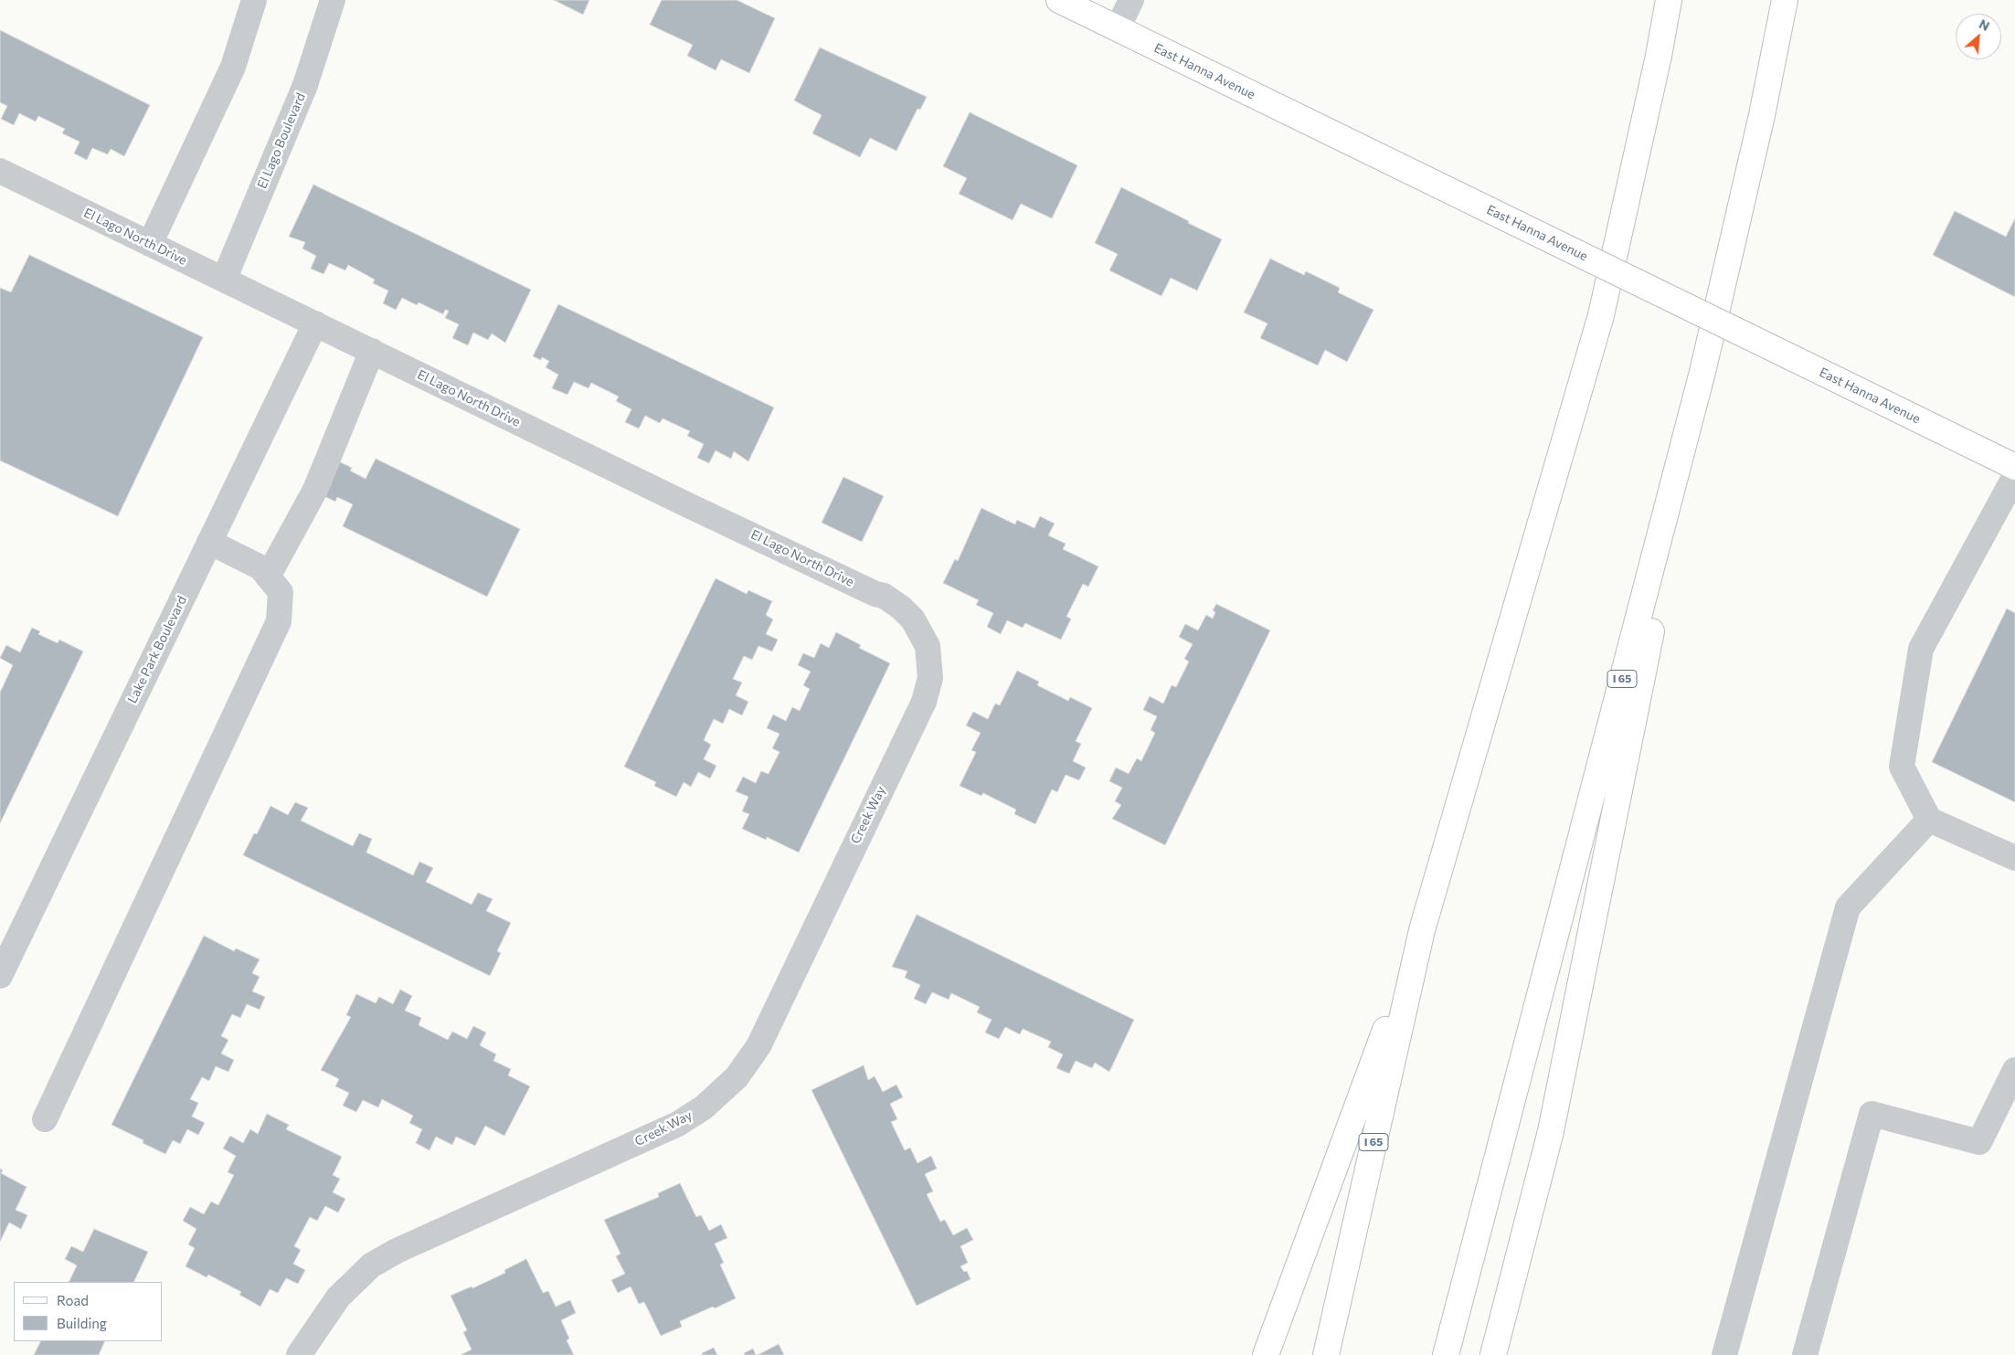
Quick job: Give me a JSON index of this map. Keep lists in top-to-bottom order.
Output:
{
  "streets": {
    "main road": ["East Hanna Avenue", "I 65"],
    "street": [
      "El Lago Boulevard",
      "El Lago North Drive",
      "Lake Park Boulevard",
      "Creek Way"
    ]
  },
  "crossings": [
    ["El Lago Boulevard", "El Lago North Drive"],
    ["El Lago North Drive", "Lake Park Boulevard"],
    ["El Lago North Drive", "Creek Way"]
  ],
  "legend": ["Road", "Building"],
  "north": "top right"
}
